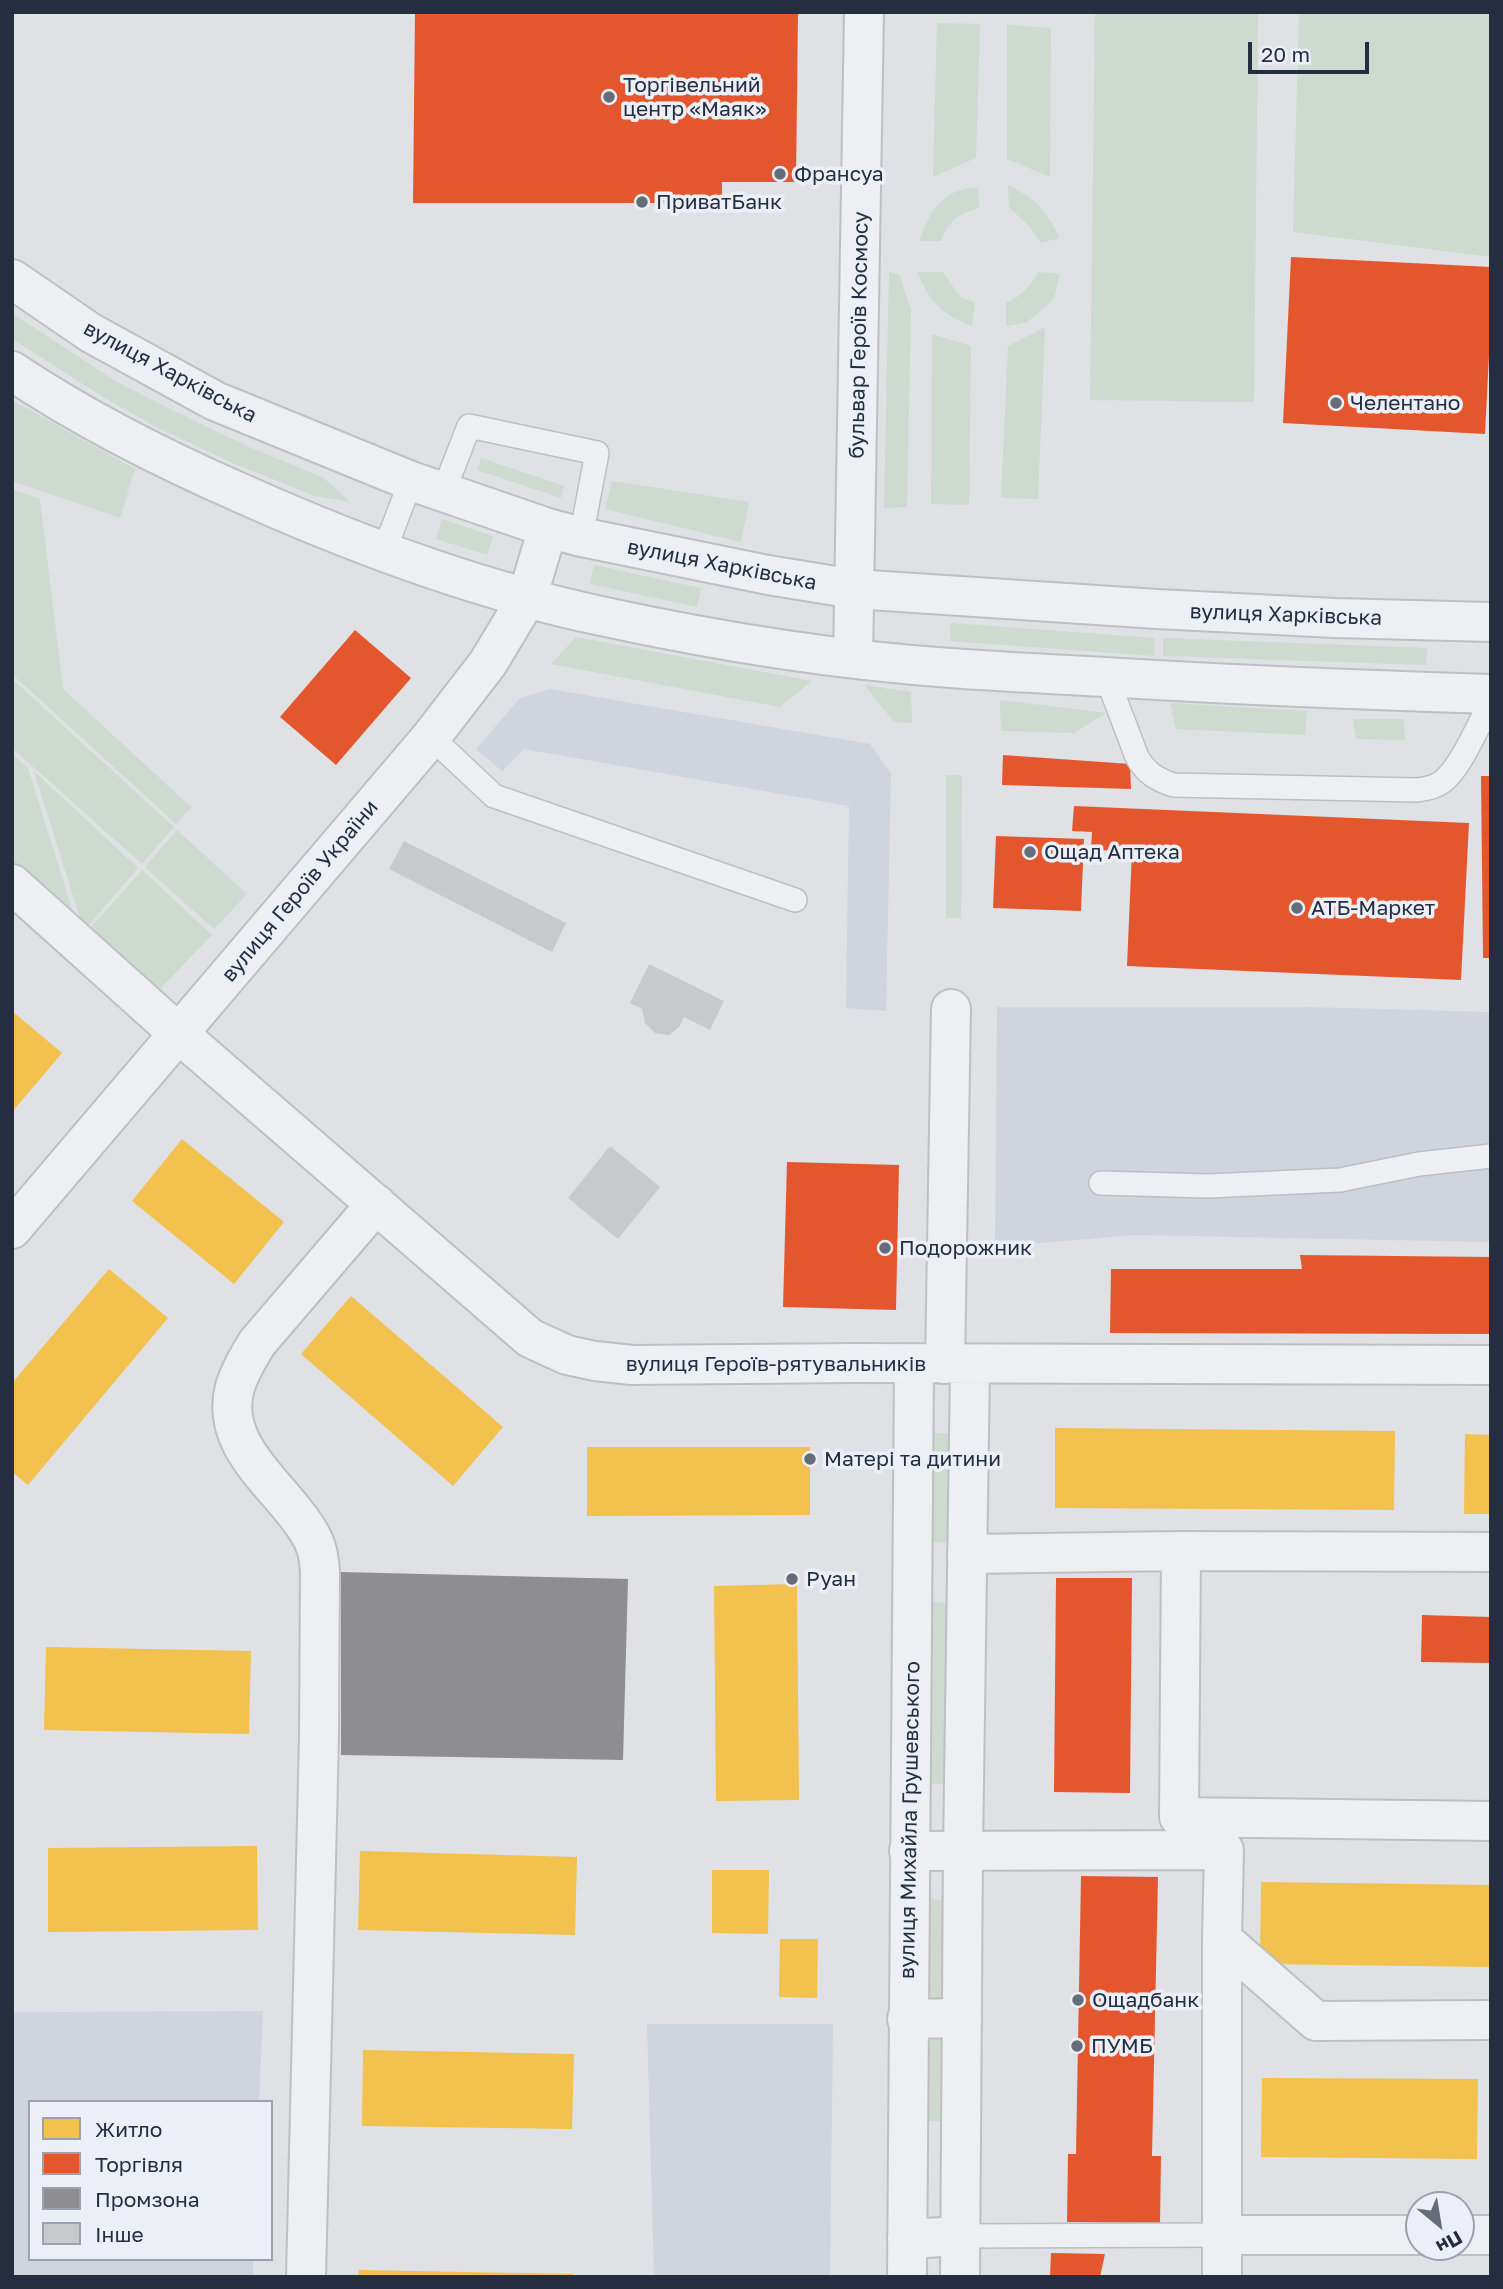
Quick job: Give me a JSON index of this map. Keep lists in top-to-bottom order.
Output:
{
  "streets": {
    "street": [
      "бульвар Героїв Космосу",
      "вулиця Харківська",
      "вулиця Героїв України",
      "вулиця Героїв-рятувальників",
      "вулиця Михайла Грушевського"
    ]
  },
  "crossings": [
    ["бульвар Героїв Космосу", "вулиця Харківська"],
    ["вулиця Харківська", "вулиця Героїв України"],
    ["вулиця Героїв України", "вулиця Героїв-рятувальників"],
    ["вулиця Героїв-рятувальників", "вулиця Михайла Грушевського"]
  ],
  "places": [
    "Торгівельний центр «Маяк»",
    "Франсуа",
    "ПриватБанк",
    "Челентано",
    "Ощад Аптека",
    "АТБ-Маркет",
    "Подорожник",
    "Матері та дитини",
    "Руан",
    "Ощадбанк",
    "ПУМБ"
  ],
  "legend": [
    "Житло",
    "Торгівля",
    "Промзона",
    "Інше"
  ],
  "scale_bar": "20 m",
  "north": "bottom right"
}
